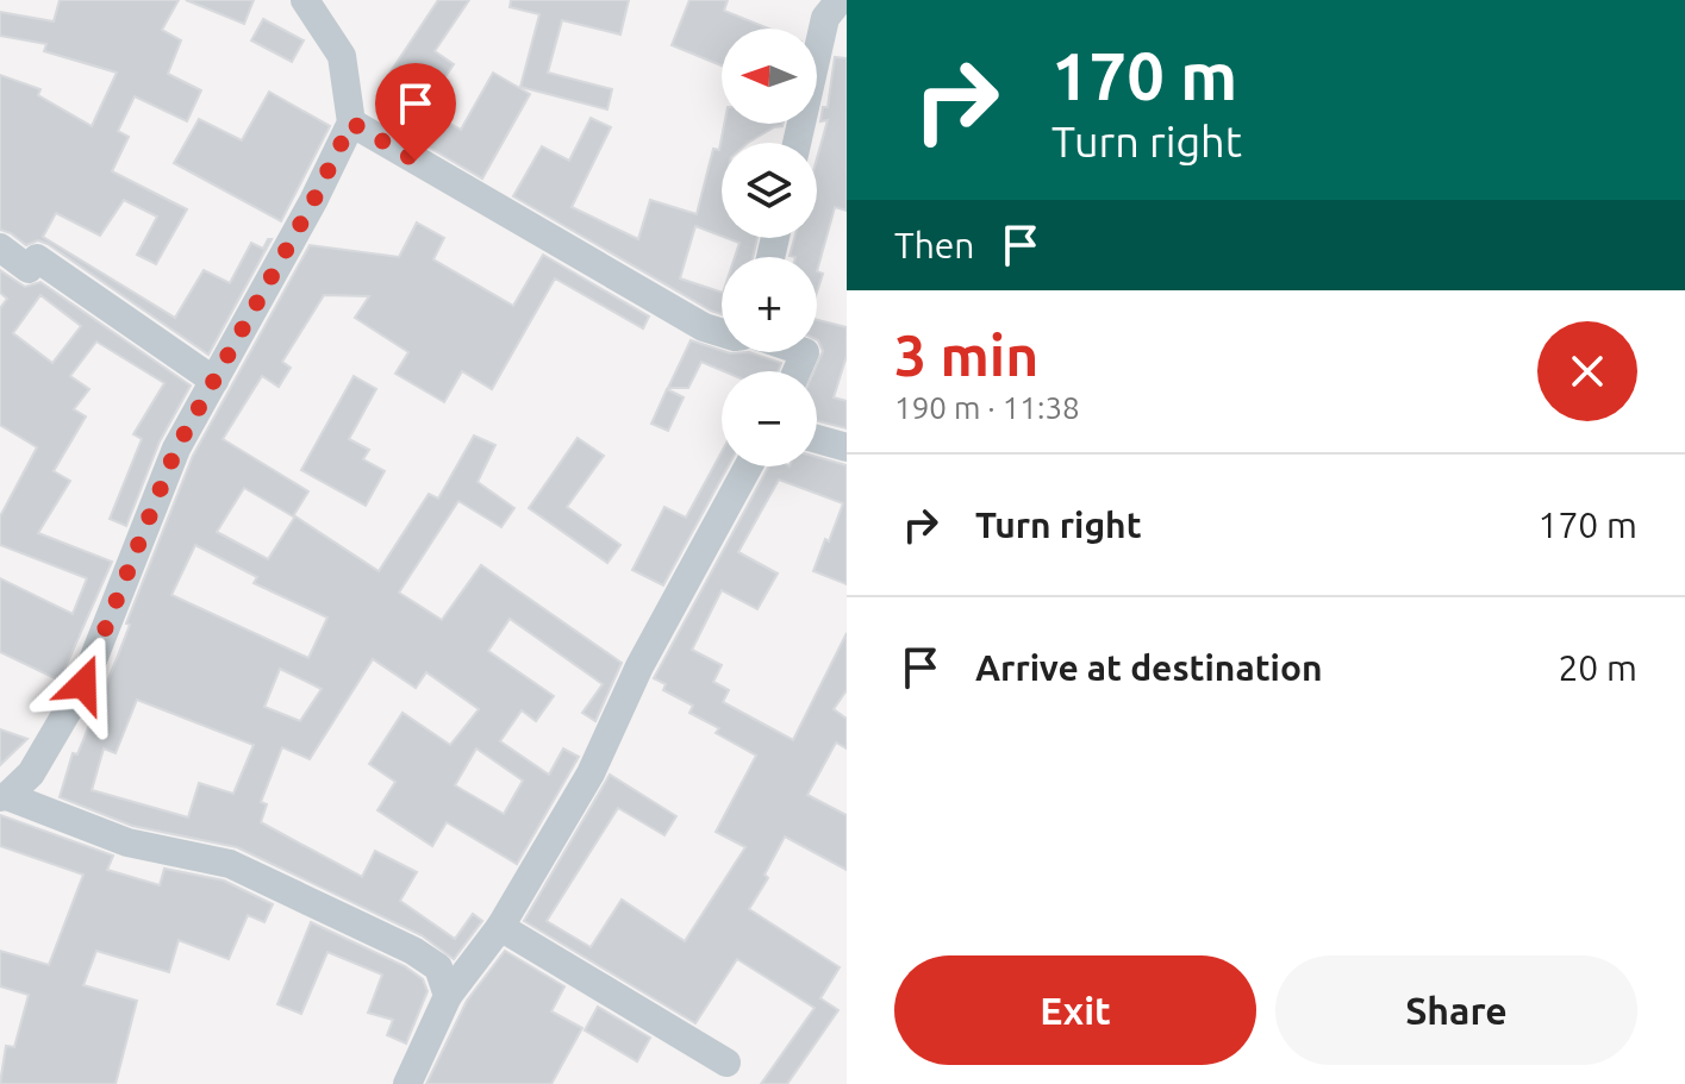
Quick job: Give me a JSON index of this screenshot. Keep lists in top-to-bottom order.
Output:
{
  "north": "left",
  "page": {
    "turn": ["170 m", "Turn right"],
    "map_buttons": ["+", "−"],
    "then": "Then",
    "heading": ["3 min", "190 m · 11:38"],
    "list": [
      {
        "name": "Turn right",
        "value": "170 m"
      },
      {
        "name": "Arrive at destination",
        "value": "20 m"
      }
    ],
    "buttons": ["Exit", "Share"]
  }
}
